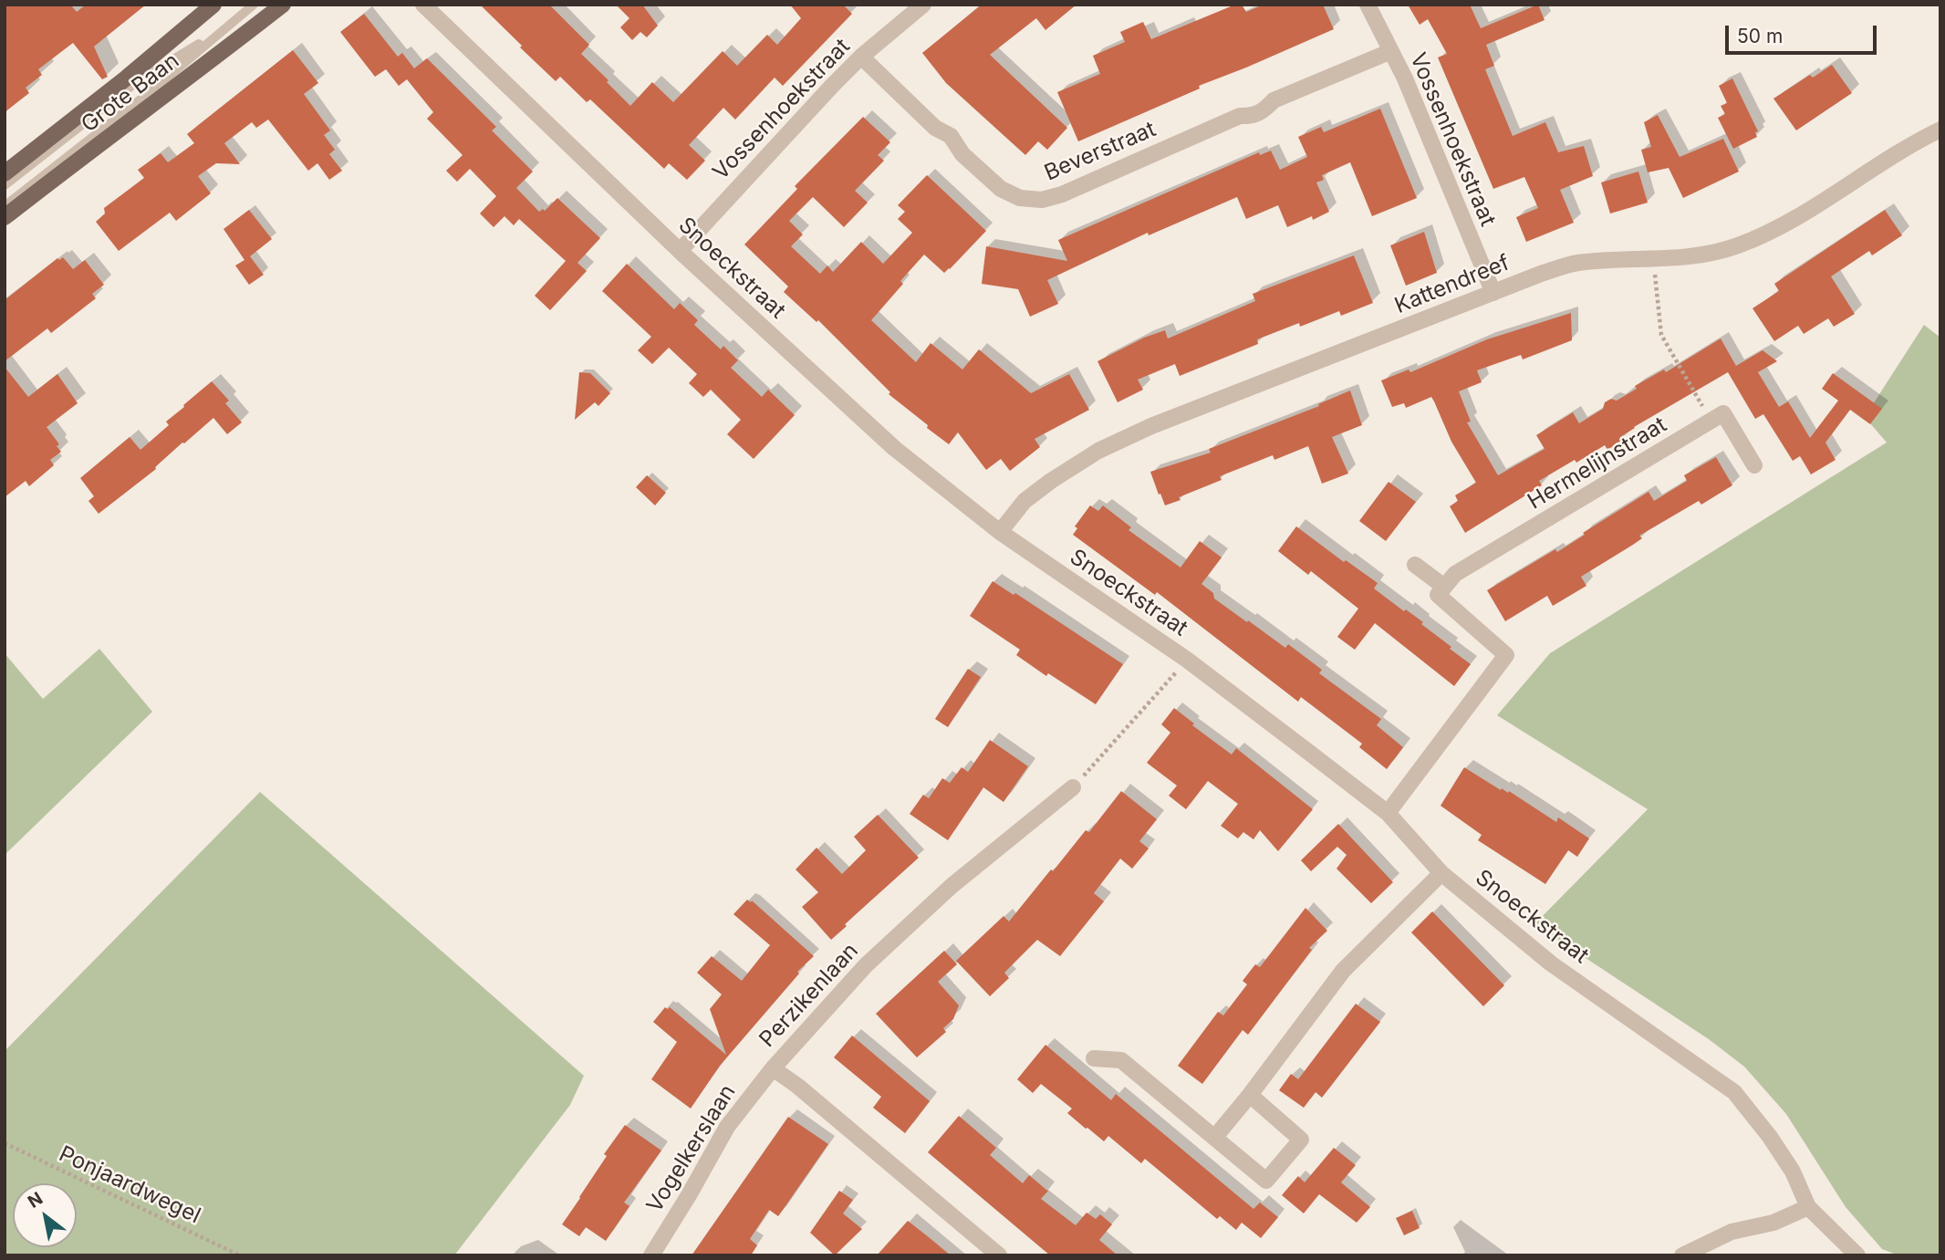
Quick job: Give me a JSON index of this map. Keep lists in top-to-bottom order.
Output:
{
  "streets": {
    "main road": ["Grote Baan"],
    "street": [
      "Vossenhoekstraat",
      "Beverstraat",
      "Snoeckstraat",
      "Kattendreef",
      "Hermelijnstraat",
      "Perzikenlaan",
      "Vogelkerslaan"
    ],
    "path": ["Ponjaardwegel"]
  },
  "crossings": [
    ["Vossenhoekstraat", "Beverstraat"],
    ["Vossenhoekstraat", "Snoeckstraat"],
    ["Vossenhoekstraat", "Kattendreef"],
    ["Snoeckstraat", "Kattendreef"],
    ["Perzikenlaan", "Vogelkerslaan"]
  ],
  "scale_bar": "50 m",
  "north": "top left"
}
